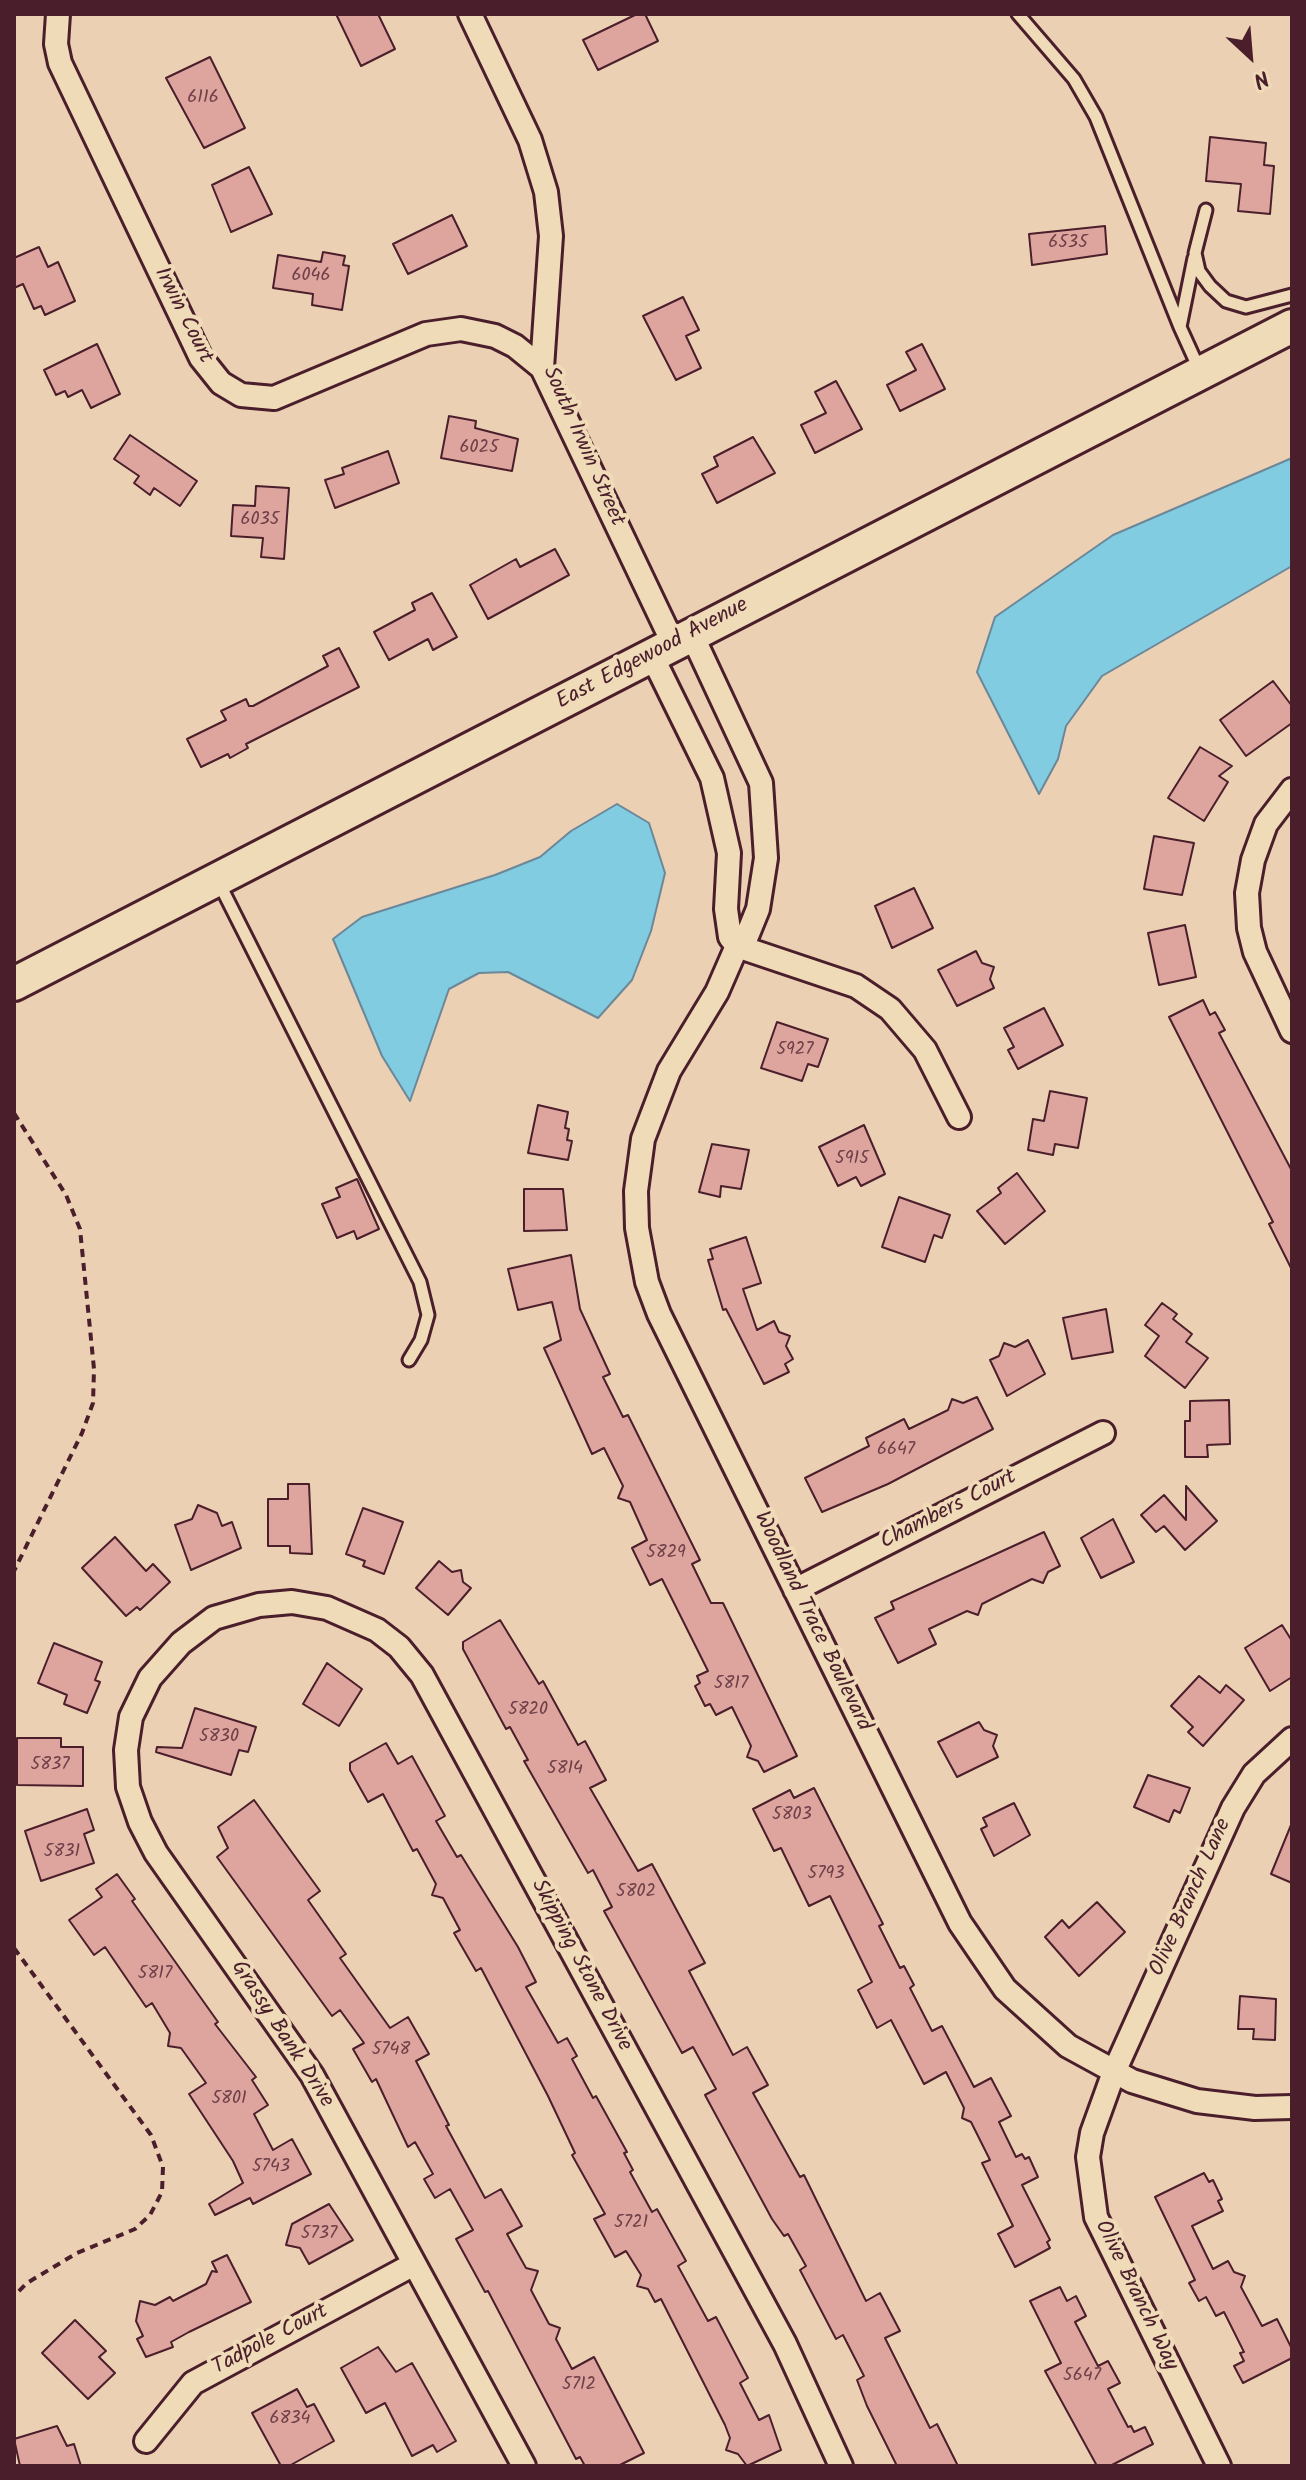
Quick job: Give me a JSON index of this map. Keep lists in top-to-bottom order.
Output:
{
  "streets": {
    "main road": ["East Edgewood Avenue"],
    "street": [
      "Irwin Court",
      "South Irwin Street",
      "Chambers Court",
      "Woodland Trace Boulevard",
      "Olive Branch Lane",
      "Skipping Stone Drive",
      "Grassy Bank Drive",
      "Olive Branch Way",
      "Tadpole Court"
    ]
  },
  "crossings": [
    ["Irwin Court", "South Irwin Street"],
    ["South Irwin Street", "East Edgewood Avenue"],
    ["South Irwin Street", "Woodland Trace Boulevard"],
    ["East Edgewood Avenue", "Woodland Trace Boulevard"],
    ["Chambers Court", "Woodland Trace Boulevard"],
    ["Woodland Trace Boulevard", "Olive Branch Lane"],
    ["Woodland Trace Boulevard", "Olive Branch Way"],
    ["Olive Branch Lane", "Olive Branch Way"],
    ["Skipping Stone Drive", "Grassy Bank Drive"],
    ["Grassy Bank Drive", "Tadpole Court"]
  ],
  "house_numbers": [
    "6116",
    "6535",
    "6046",
    "6025",
    "6035",
    "5927",
    "5915",
    "6647",
    "5829",
    "5817",
    "5820",
    "5830",
    "5837",
    "5814",
    "5803",
    "5831",
    "5793",
    "5802",
    "5817",
    "5748",
    "5801",
    "5743",
    "5721",
    "5737",
    "5647",
    "5712",
    "6834"
  ],
  "north": "bottom right"
}
